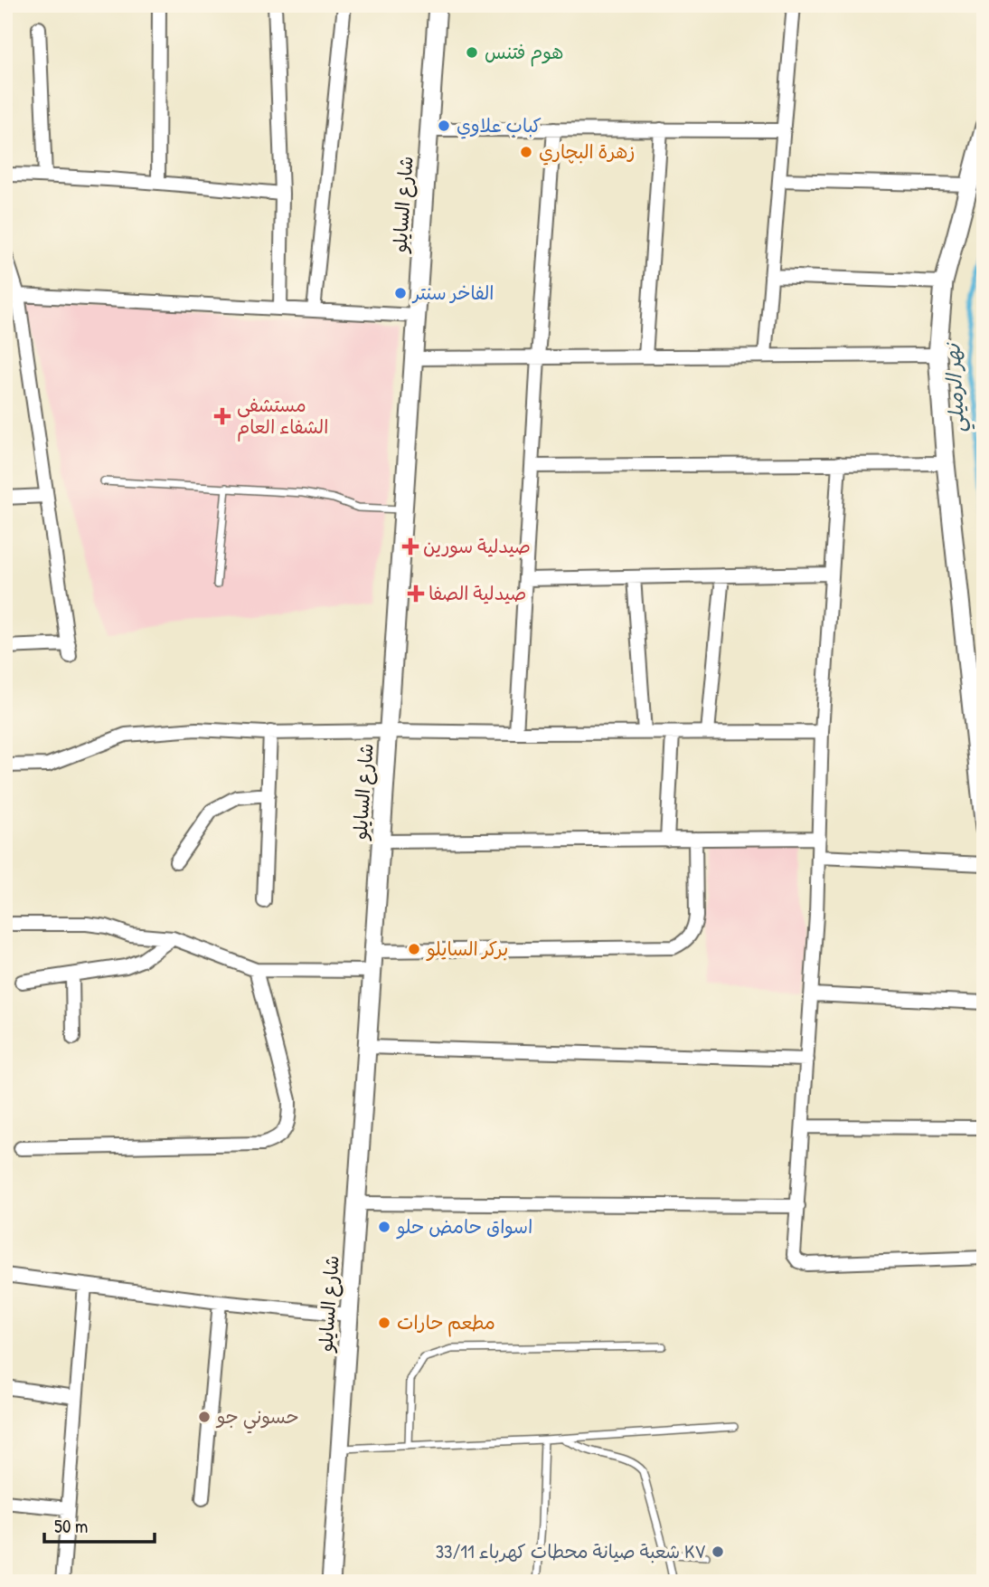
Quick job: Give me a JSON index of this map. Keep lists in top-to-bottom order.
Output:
{
  "streets": {
    "street": ["شارع السايلو"]
  },
  "water": ["نهر الرميلي"],
  "places": {
    "other": [
      "هوم فتنس",
      "كباب علاوي",
      "زهرة البچاري",
      "الفاخر سنتر",
      "بركر السايلو",
      "اسواق حامض حلو",
      "مطعم حارات",
      "حسوني جو",
      "شعبة صيانة محطات كهرباء 33/11 KV"
    ],
    "health": ["مستشفى الشفاء العام", "صيدلية سورين", "صيدلية الصفا"]
  },
  "scale_bar": "50 m"
}
